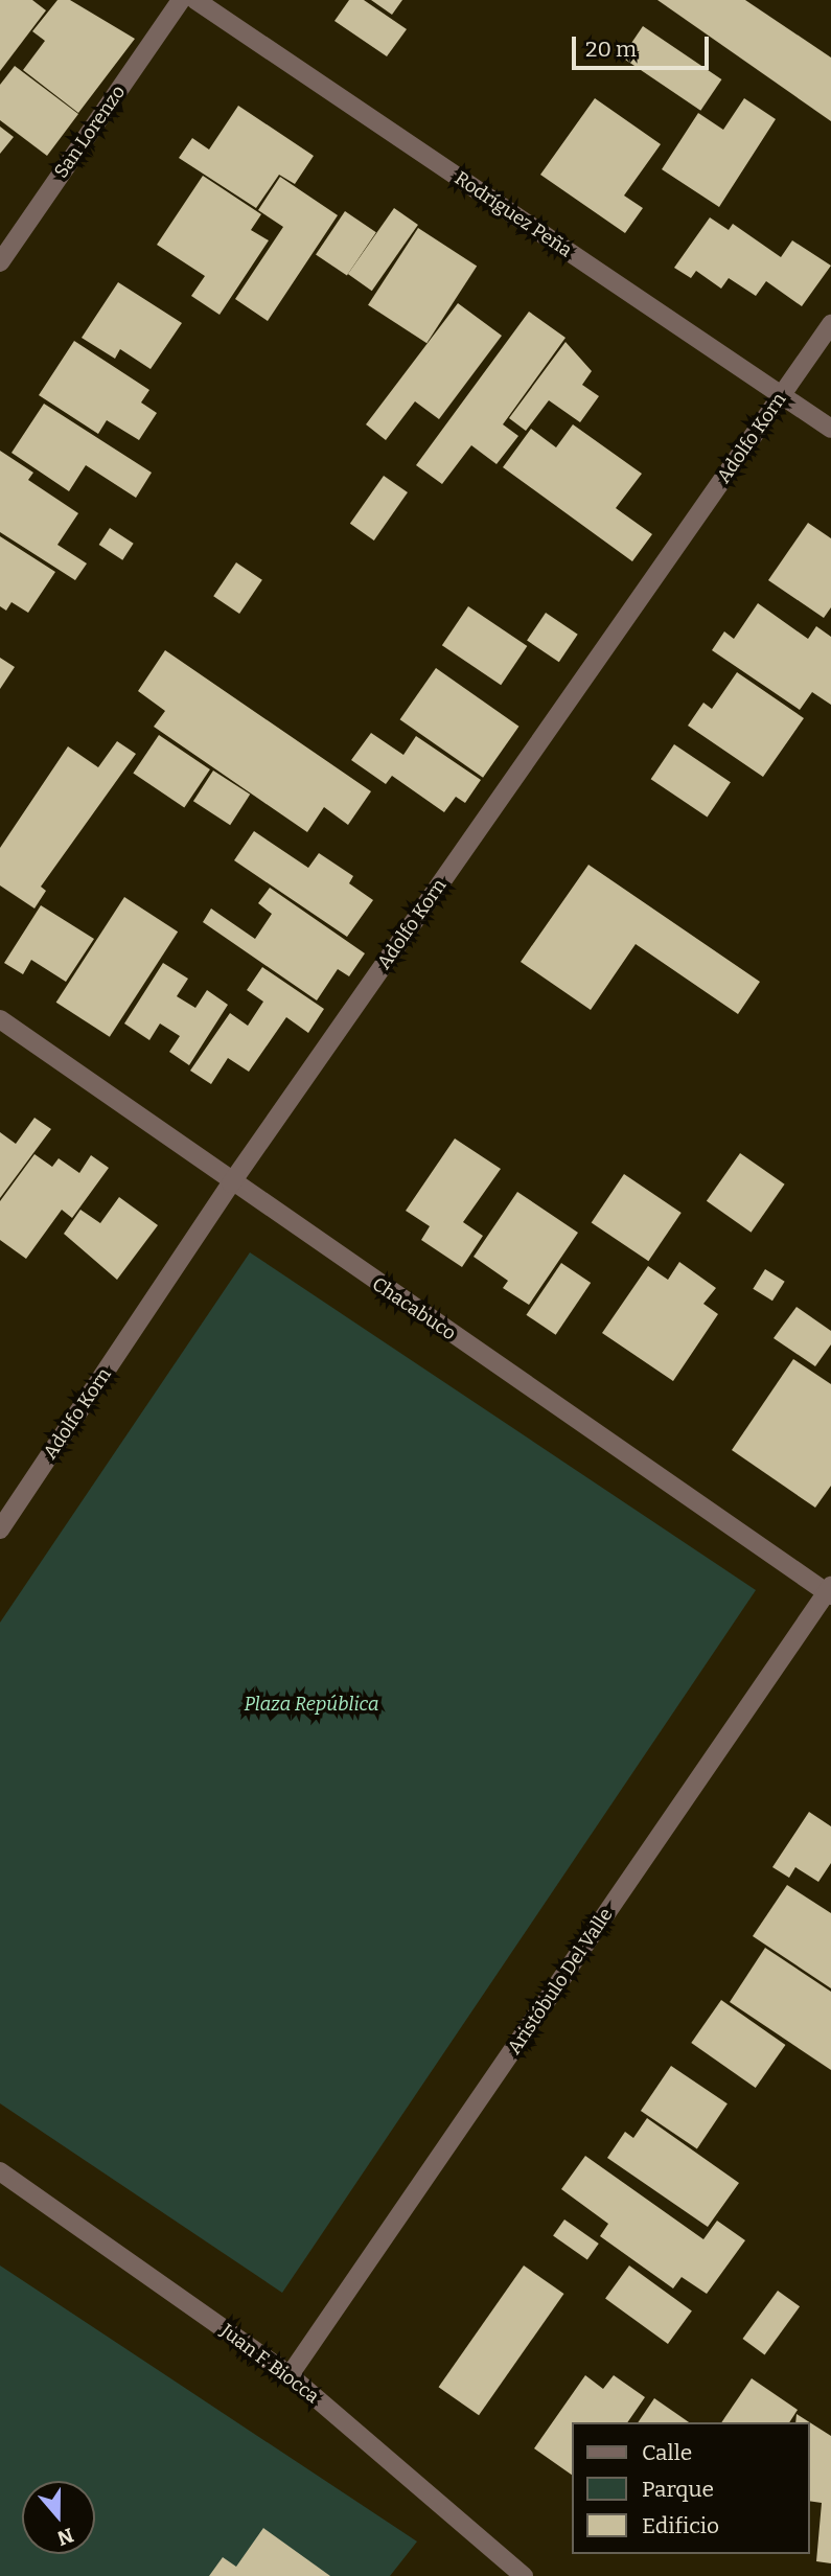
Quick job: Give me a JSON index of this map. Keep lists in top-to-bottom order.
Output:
{
  "streets": {
    "street": [
      "San Lorenzo",
      "Rodríguez Peña",
      "Adolfo Korn",
      "Chacabuco",
      "Aristóbulo Del Valle",
      "Juan F. Biocca"
    ]
  },
  "crossings": [
    ["Rodríguez Peña", "Adolfo Korn"],
    ["Adolfo Korn", "Chacabuco"],
    ["Chacabuco", "Aristóbulo Del Valle"],
    ["Aristóbulo Del Valle", "Juan F. Biocca"]
  ],
  "parks": ["Plaza República"],
  "legend": ["Calle", "Parque", "Edificio"],
  "scale_bar": "20 m",
  "north": "bottom"
}
